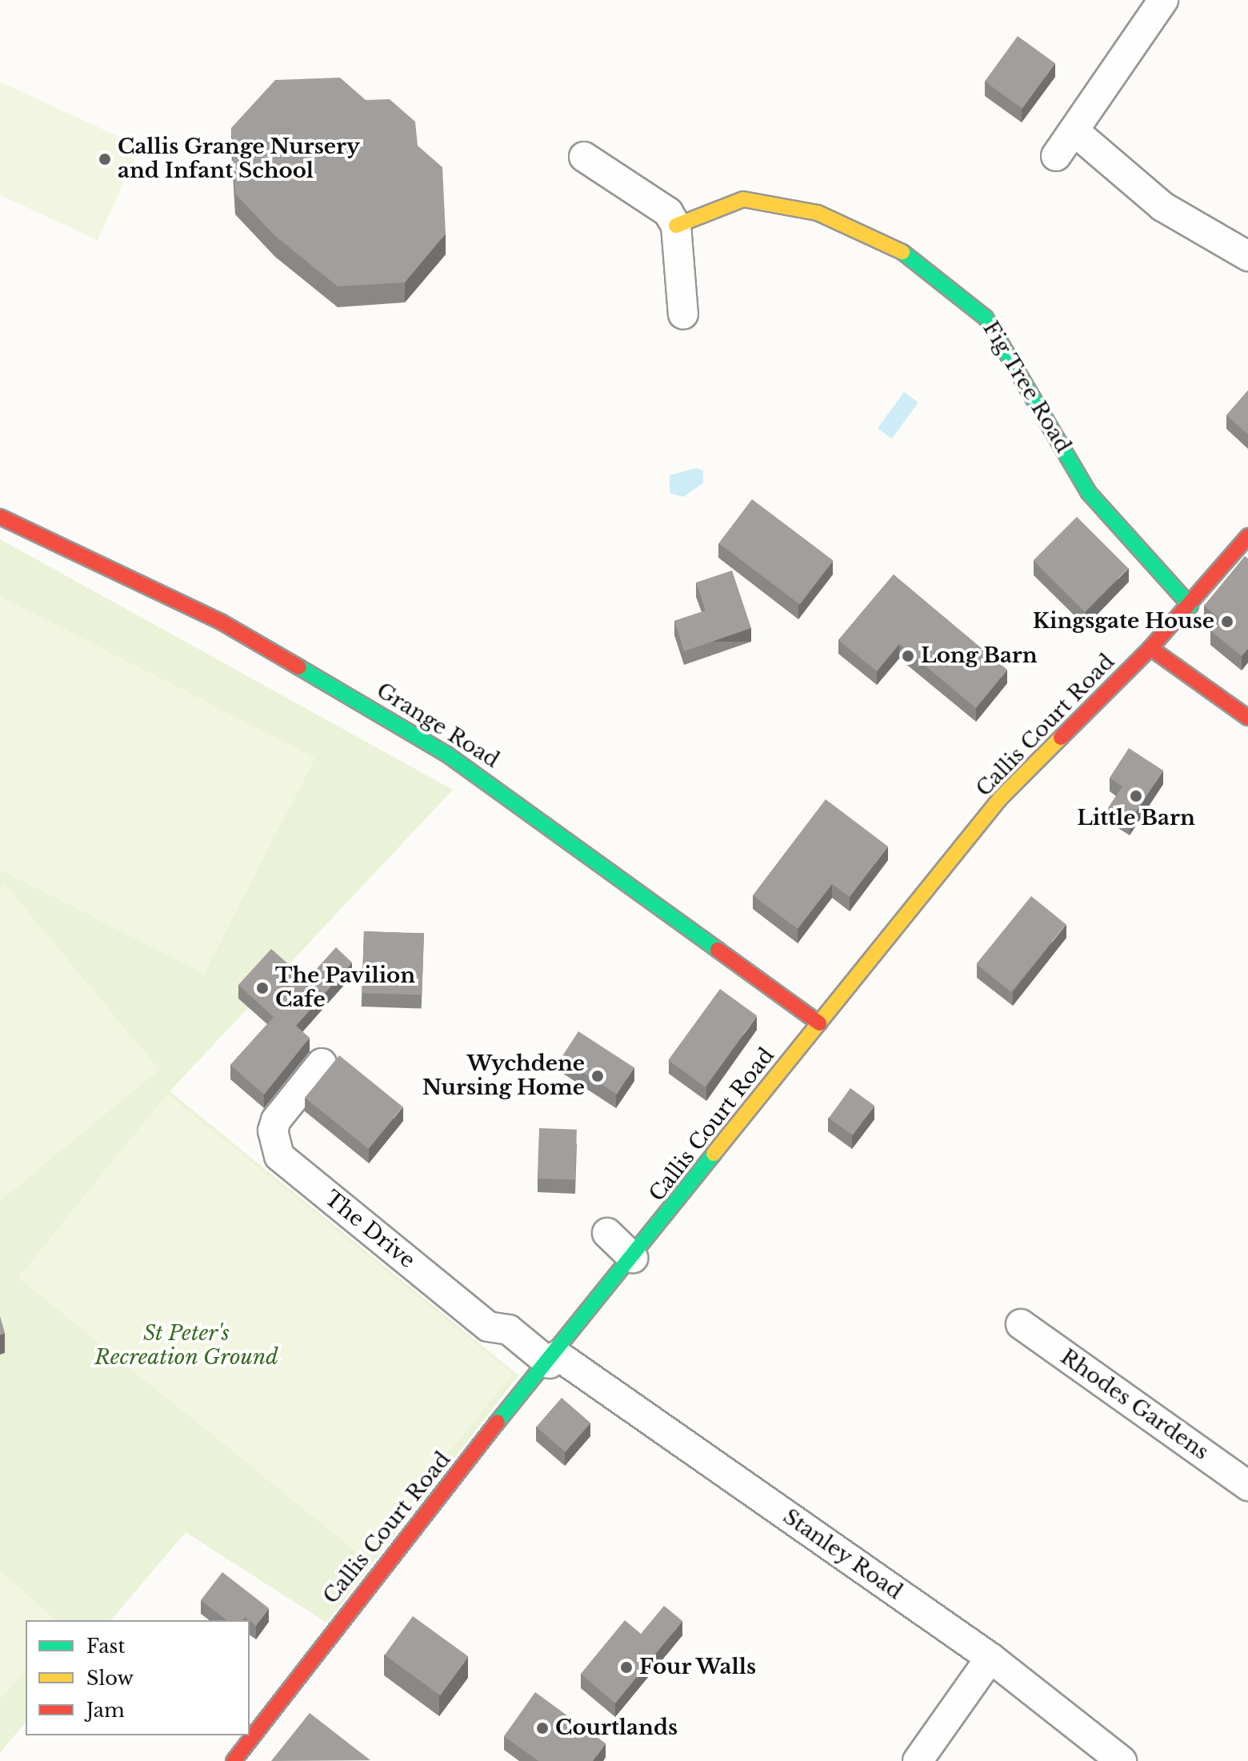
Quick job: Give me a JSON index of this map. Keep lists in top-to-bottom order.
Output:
{
  "streets": {
    "street": [
      "Fig Tree Road",
      "Grange Road",
      "Callis Court Road",
      "The Drive",
      "Rhodes Gardens",
      "Stanley Road"
    ]
  },
  "crossings": [
    ["Fig Tree Road", "Callis Court Road"],
    ["Grange Road", "Callis Court Road"],
    ["Callis Court Road", "The Drive"],
    ["Callis Court Road", "Stanley Road"],
    ["The Drive", "Stanley Road"]
  ],
  "parks": ["St Peter's Recreation Ground"],
  "places": [
    "Callis Grange Nursery and Infant School",
    "Kingsgate House",
    "Long Barn",
    "Little Barn",
    "The Pavilion Cafe",
    "Wychdene Nursing Home",
    "Four Walls",
    "Courtlands"
  ],
  "legend": ["Fast", "Slow", "Jam"]
}
